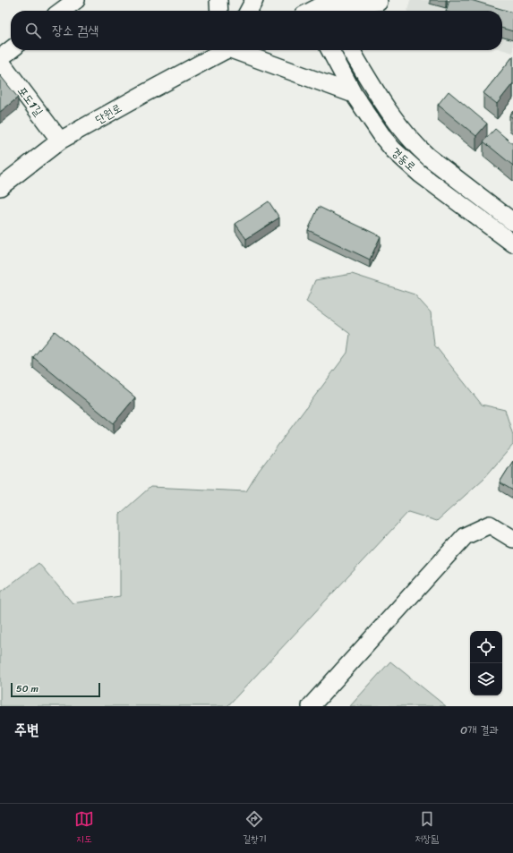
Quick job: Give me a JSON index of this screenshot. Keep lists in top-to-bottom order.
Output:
{
  "streets": {
    "street": ["포도1길", "단원로", "경동로"]
  },
  "crossings": [
    ["포도1길", "단원로"]
  ],
  "scale_bar": "50 m",
  "page": {
    "search": "장소 검색",
    "scale": "50 m",
    "heading": ["주변", "0개 결과"],
    "nav": ["지도", "길찾기", "저장됨"]
  }
}
